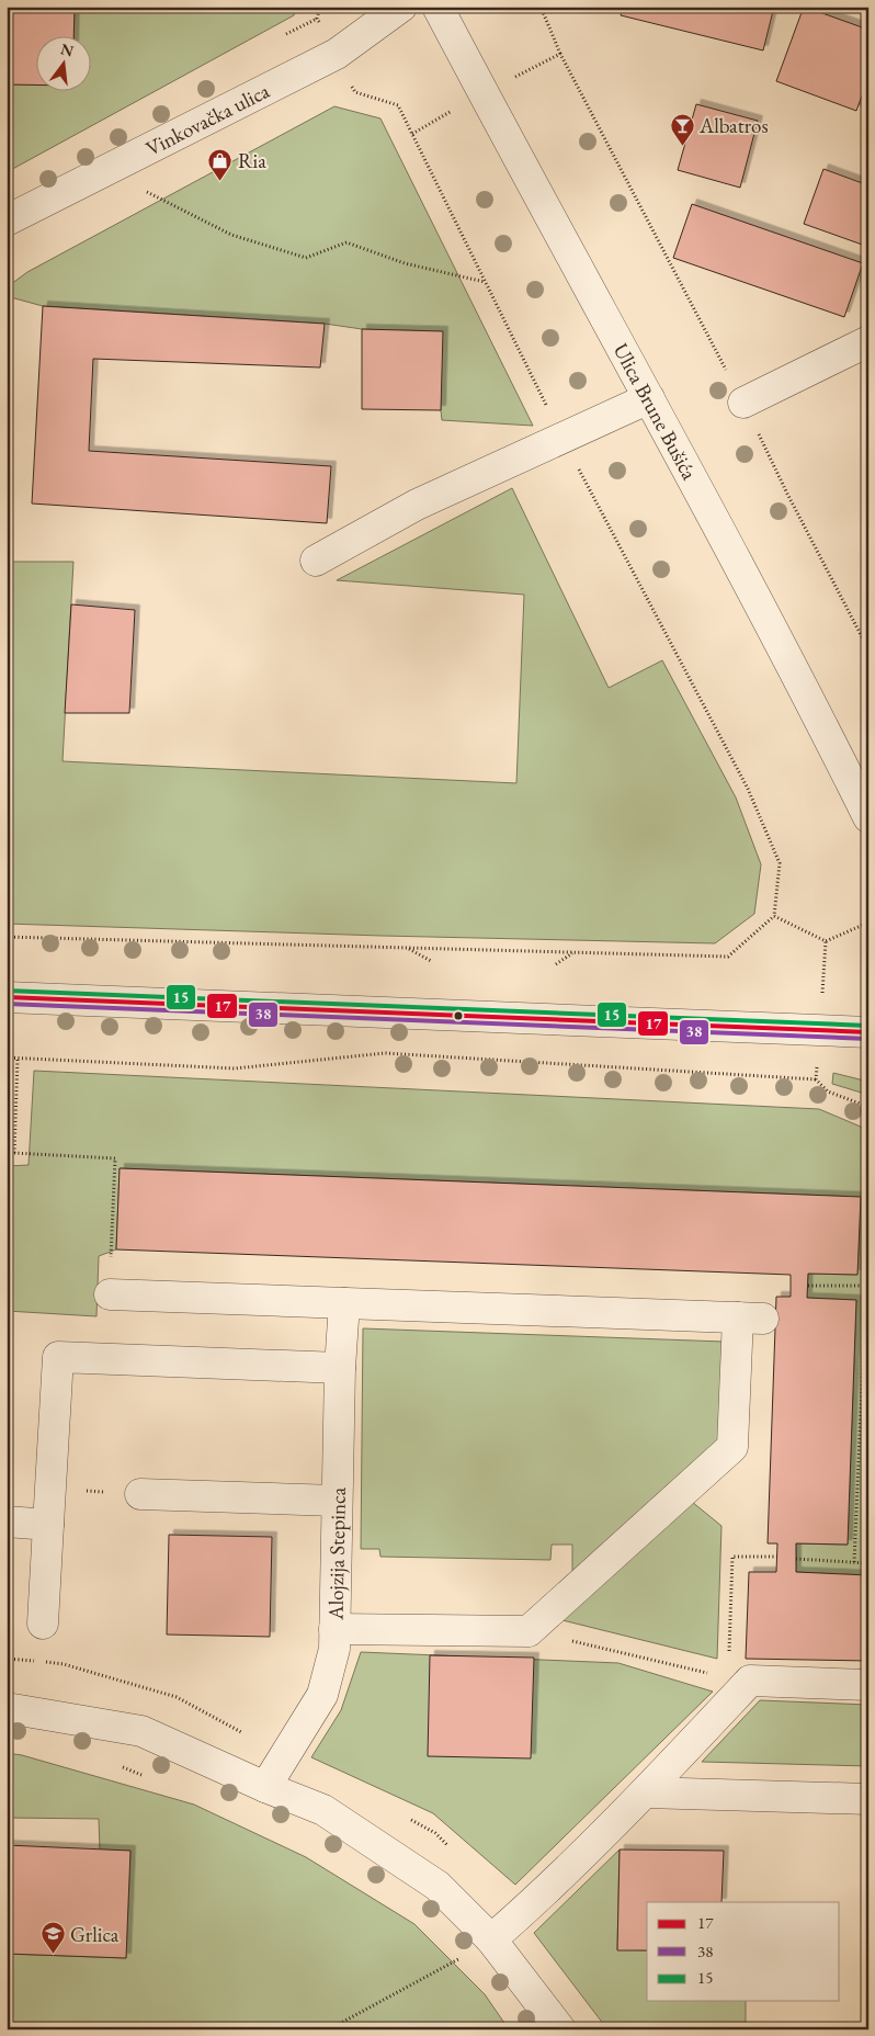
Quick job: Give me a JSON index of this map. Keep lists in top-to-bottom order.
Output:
{
  "streets": {
    "street": ["Vinkovačka ulica", "Ulica Brune Bušića", "Alojzija Stepinca"]
  },
  "places": {
    "bar": ["Albatros"],
    "shop": ["Ria"],
    "school or university": ["Grlica"]
  },
  "lines": ["transit line 15", "transit line 17", "transit line 38"],
  "legend": ["17", "38", "15"],
  "north": "top"
}
